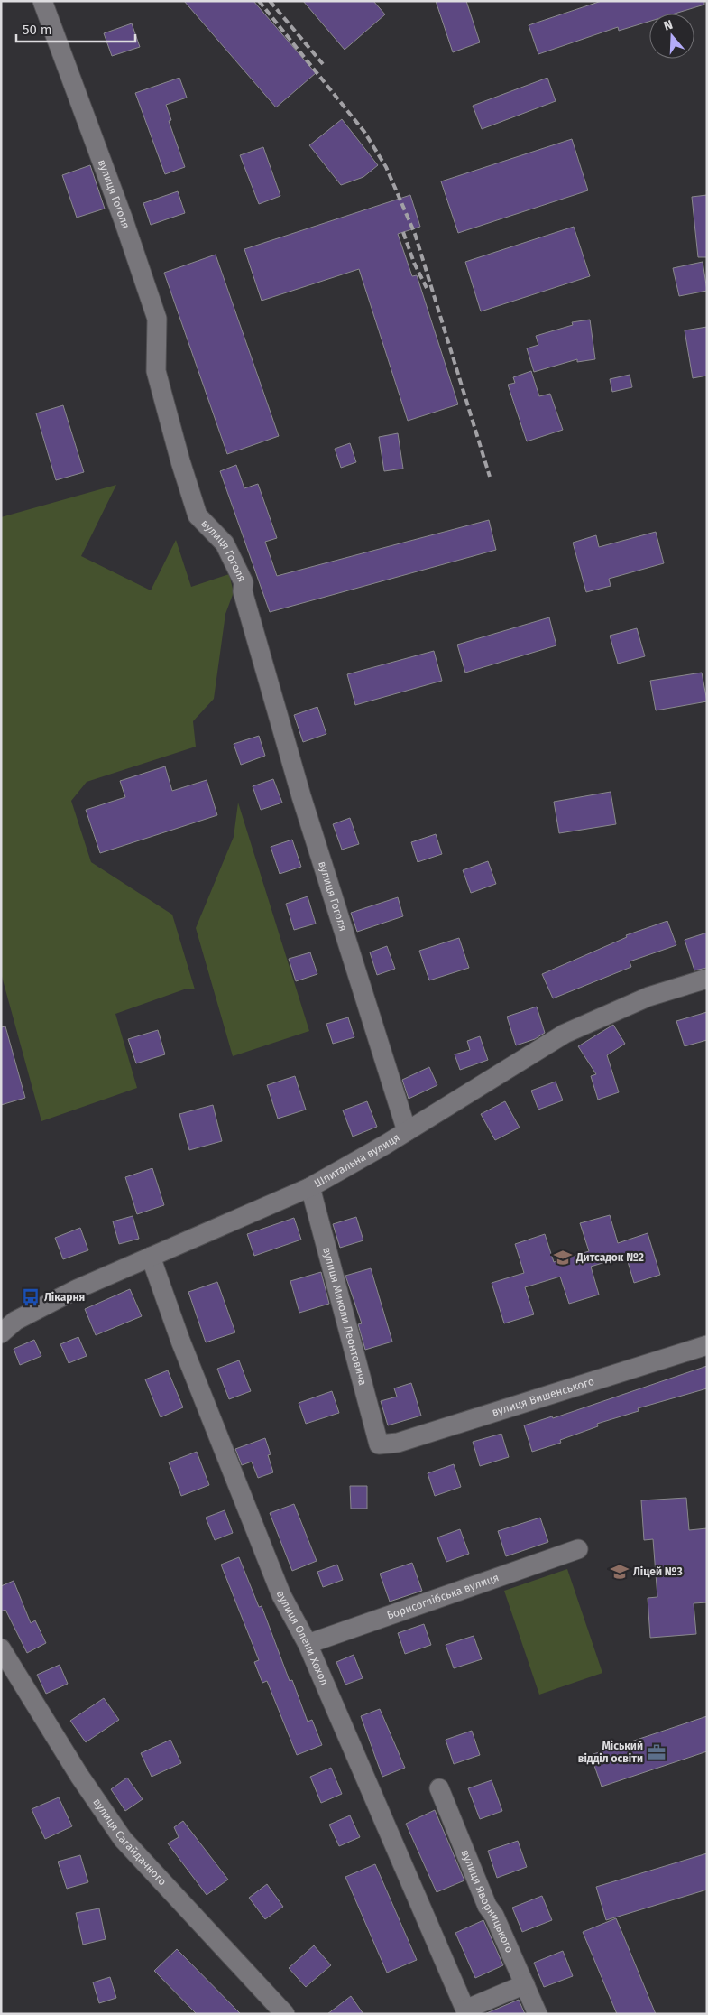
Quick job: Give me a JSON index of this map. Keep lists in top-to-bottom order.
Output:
{
  "streets": {
    "street": [
      "вулиця Гоголя",
      "Шпитальна вулиця",
      "вулиця Миколи Леонтовича",
      "вулиця Вишенського",
      "Борисоглібська вулиця",
      "вулиця Олени Хохол",
      "вулиця Сагайдачного",
      "вулиця Яворницького"
    ]
  },
  "crossings": [
    ["вулиця Гоголя", "Шпитальна вулиця"],
    ["Шпитальна вулиця", "вулиця Миколи Леонтовича"],
    ["Шпитальна вулиця", "вулиця Олени Хохол"],
    ["вулиця Миколи Леонтовича", "вулиця Вишенського"],
    ["Борисоглібська вулиця", "вулиця Олени Хохол"]
  ],
  "places": {
    "school or university": ["Дитсадок №2", "Ліцей №3"],
    "bus stop": ["Лікарня"],
    "office": ["Міський відділ освіти"]
  },
  "scale_bar": "50 m",
  "north": "top"
}
